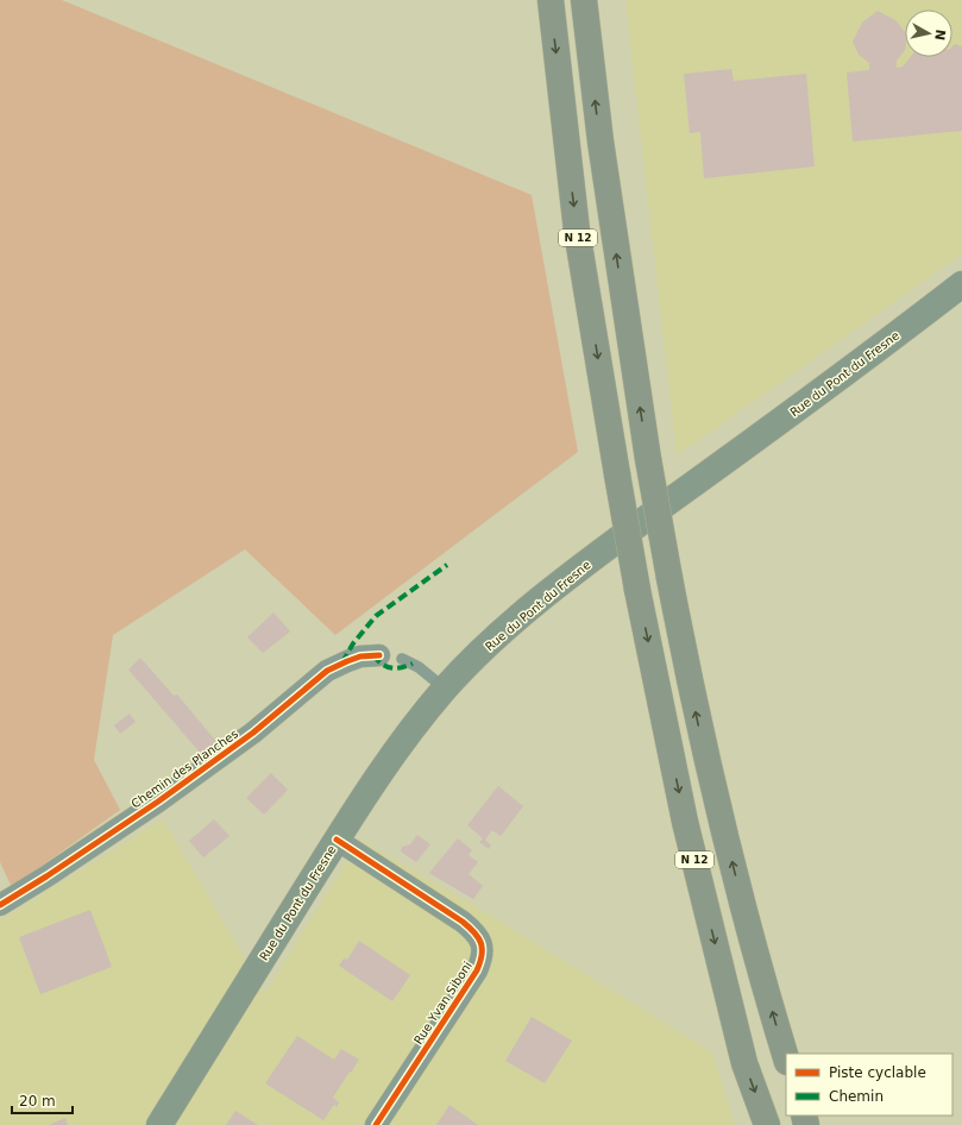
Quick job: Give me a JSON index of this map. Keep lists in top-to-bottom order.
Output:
{
  "streets": {
    "highway": ["N 12"],
    "main road": ["Rue du Pont du Fresne"],
    "street": ["Chemin des Planches", "Rue Yvan Siboni"]
  },
  "crossings": [
    ["Rue du Pont du Fresne", "Rue Yvan Siboni"]
  ],
  "legend": ["Piste cyclable", "Chemin"],
  "scale_bar": "20 m",
  "north": "right"
}
